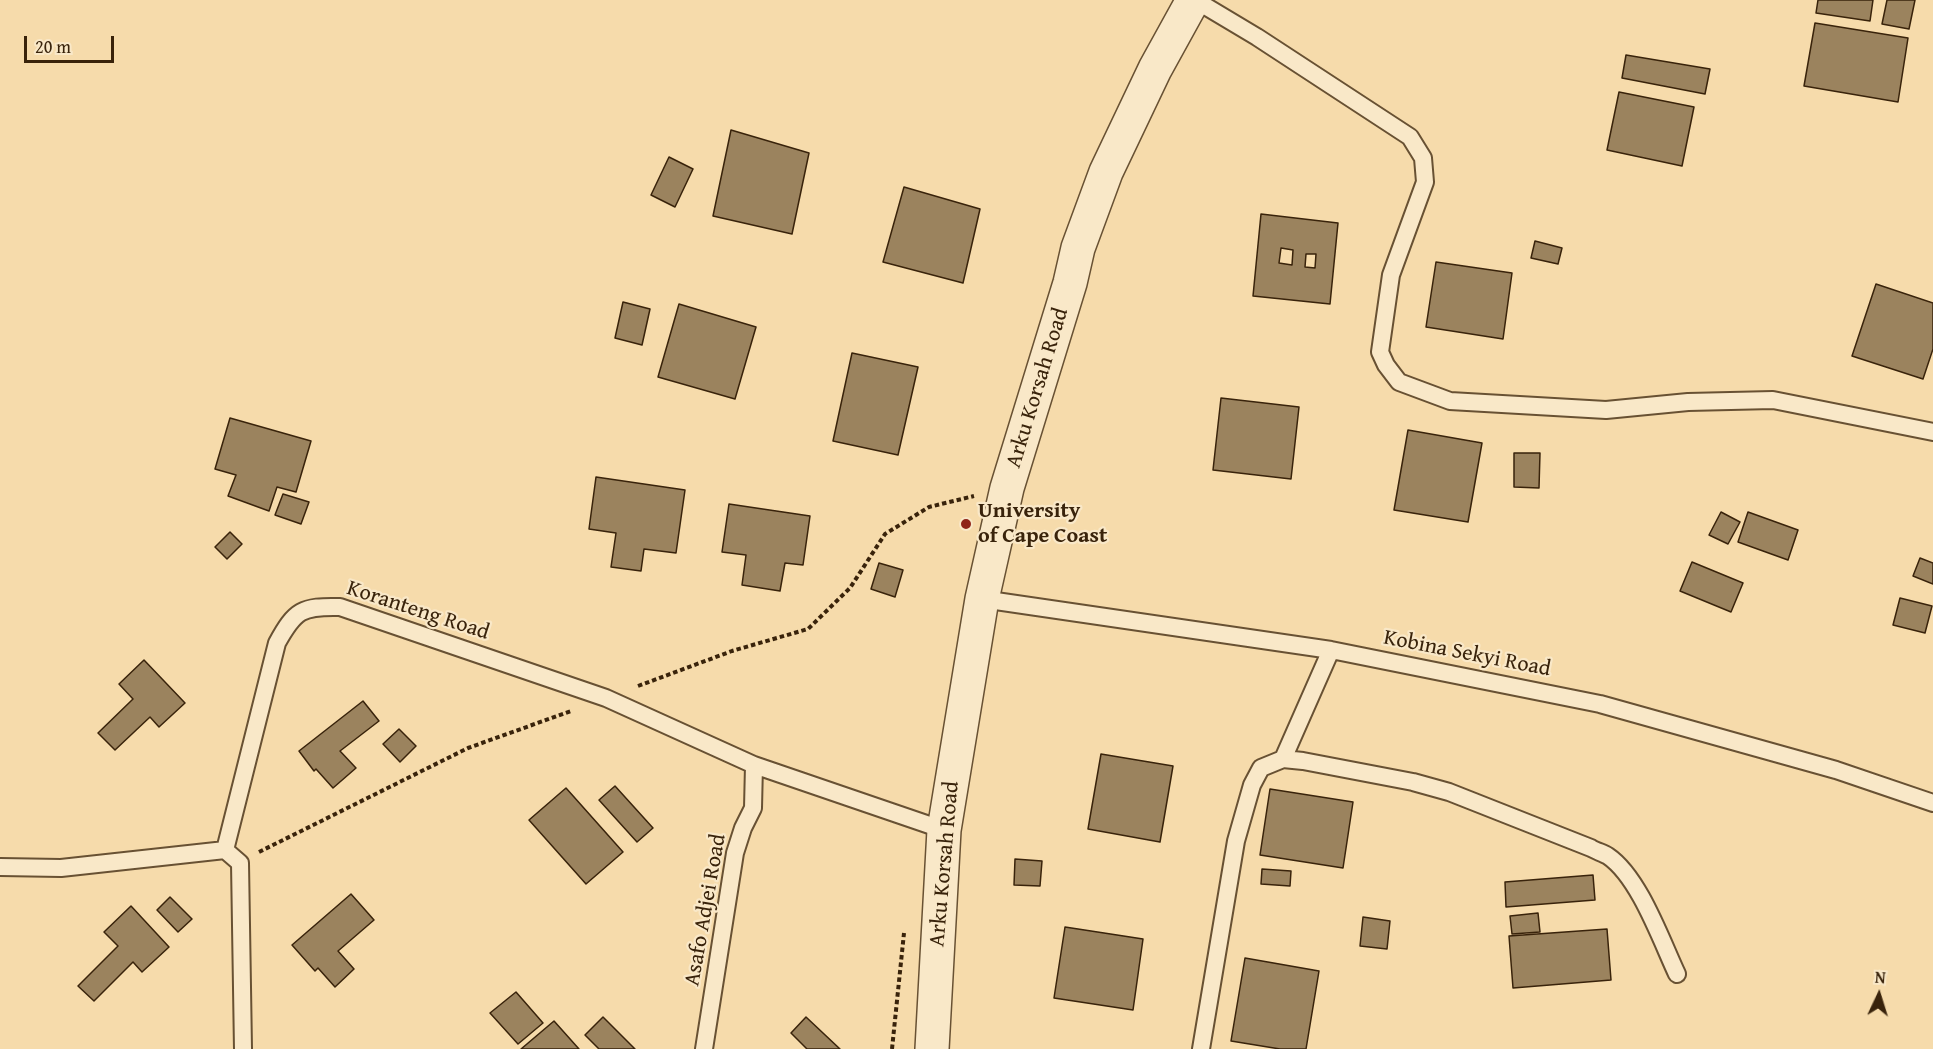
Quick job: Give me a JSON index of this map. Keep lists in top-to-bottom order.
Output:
{
  "streets": {
    "street": ["Arku Korsah Road"],
    "lane": ["Koranteng Road", "Kobina Sekyi Road", "Asafo Adjei Road"]
  },
  "crossings": [
    ["Arku Korsah Road", "Kobina Sekyi Road"],
    ["Koranteng Road", "Asafo Adjei Road"]
  ],
  "places": ["University of Cape Coast"],
  "scale_bar": "20 m",
  "north": "top"
}
